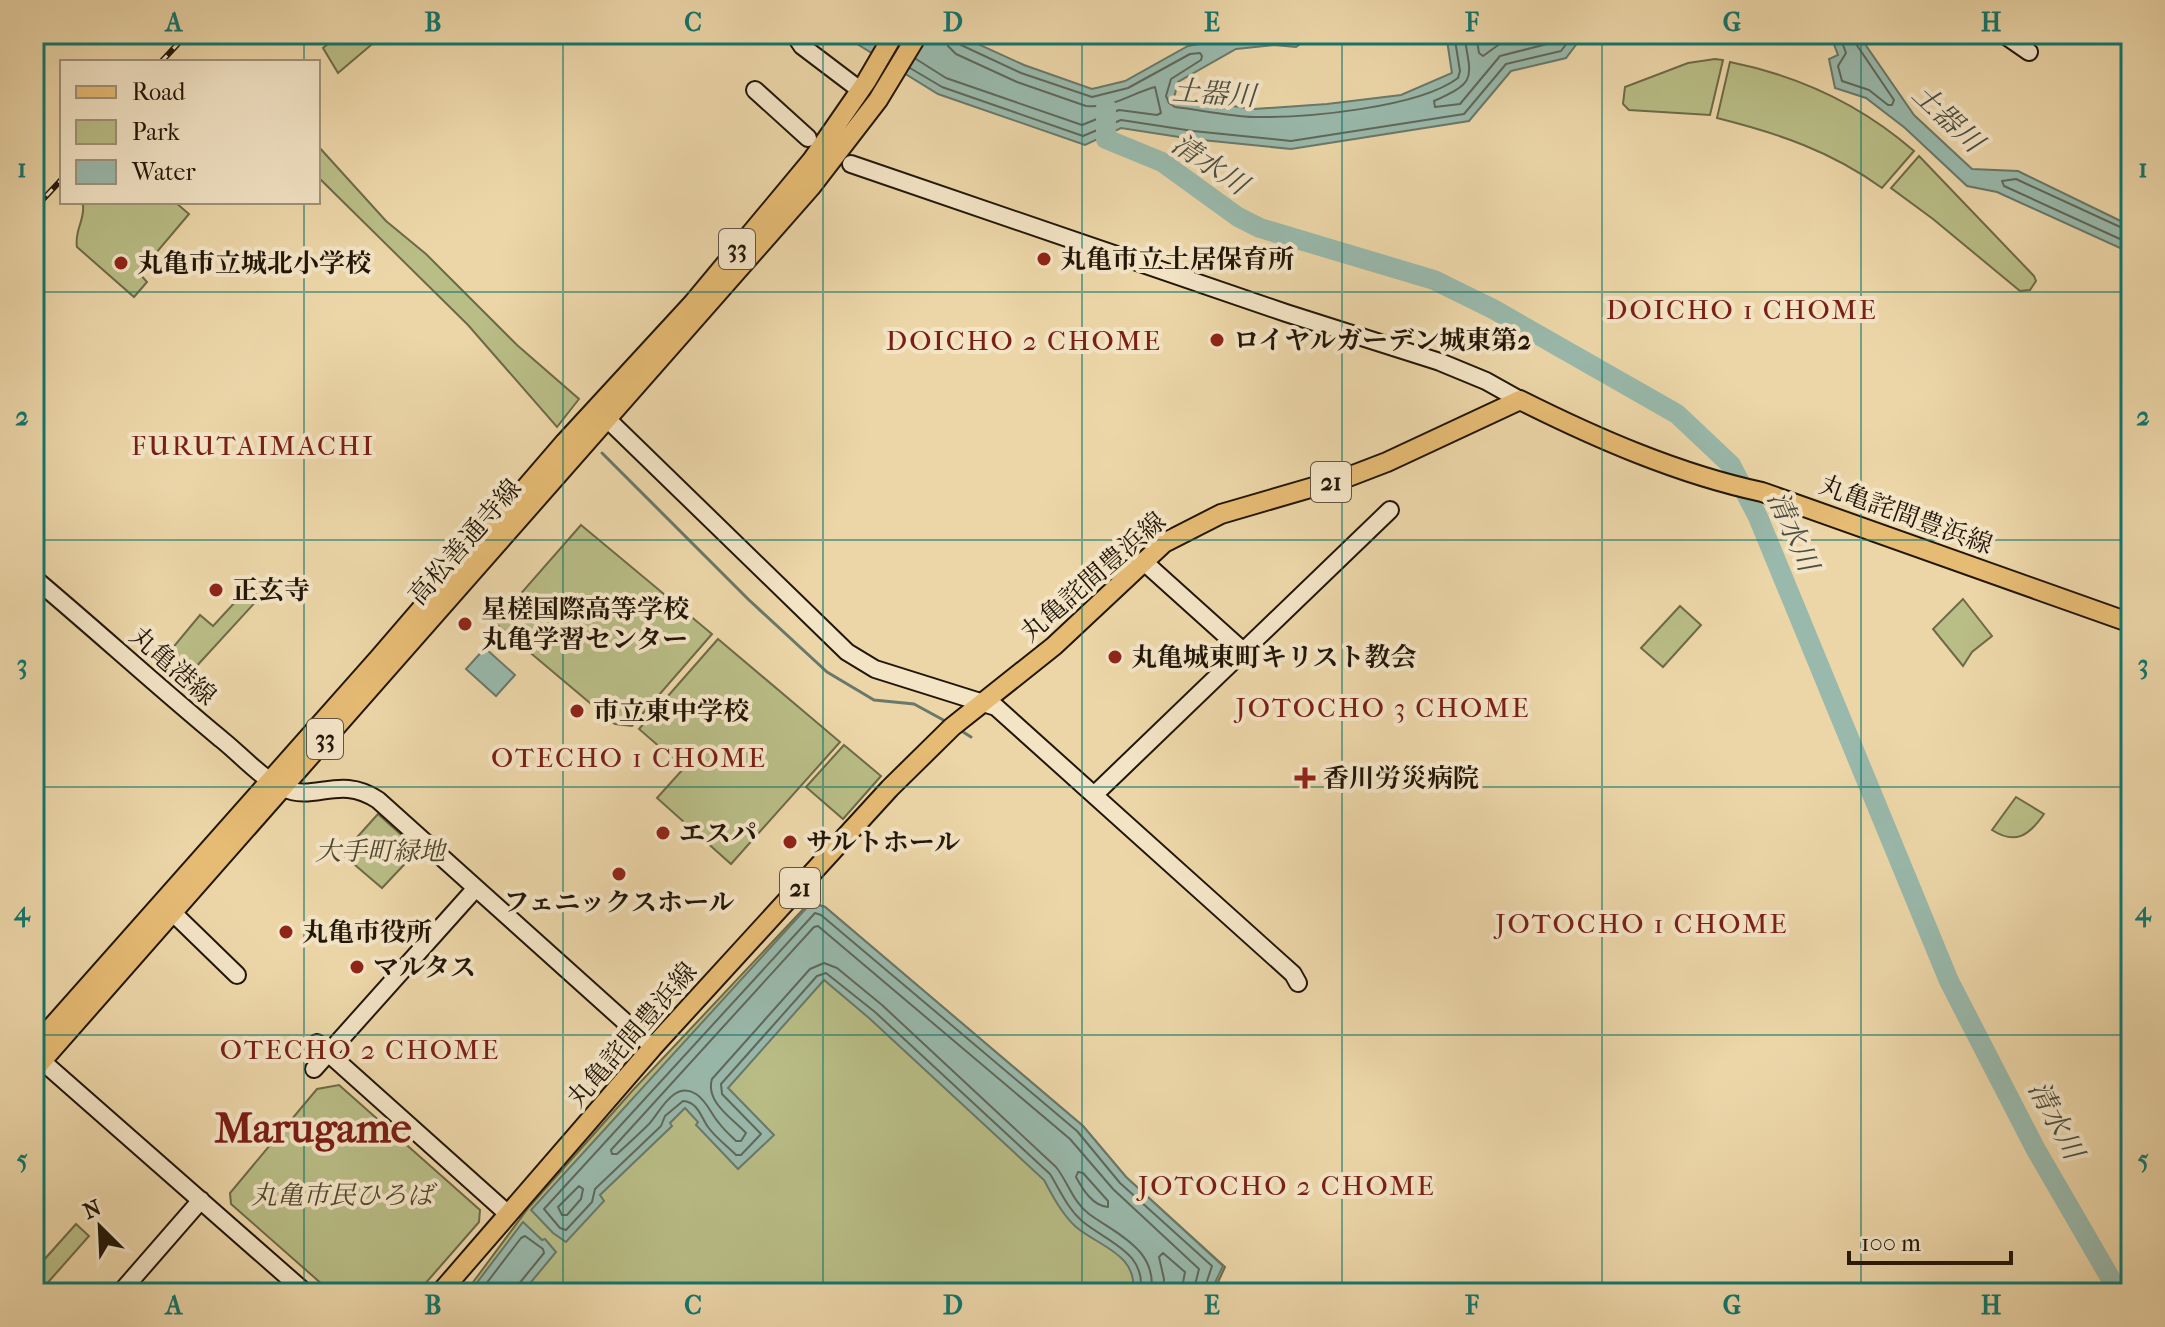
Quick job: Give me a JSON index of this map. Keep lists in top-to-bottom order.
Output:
{
  "streets": {
    "main road": [
      "33",
      "21",
      "丸亀詫間豊浜線",
      "高松善通寺線"
    ],
    "street": ["丸亀港線"]
  },
  "crossings": [
    ["高松善通寺線", "丸亀港線"]
  ],
  "districts": [
    "DOICHO 1 CHOME",
    "DOICHO 2 CHOME",
    "FURUTAIMACHI",
    "JOTOCHO 3 CHOME",
    "OTECHO 1 CHOME",
    "JOTOCHO 1 CHOME",
    "OTECHO 2 CHOME",
    "Marugame",
    "JOTOCHO 2 CHOME"
  ],
  "water": ["土器川", "清水川"],
  "parks": ["大手町緑地", "丸亀市民ひろば"],
  "places": {
    "other": [
      "丸亀市立土居保育所",
      "丸亀市立城北小学校",
      "ロイヤルガーデン城東第2",
      "正玄寺",
      "星槎国際高等学校 丸亀学習センター",
      "丸亀城東町キリスト教会",
      "市立東中学校",
      "エスパ",
      "サルトホール",
      "フェニックスホール",
      "丸亀市役所",
      "マルタス"
    ],
    "health": ["香川労災病院"]
  },
  "legend": ["Road", "Park", "Water"],
  "scale_bar": "100 m",
  "north": "top left",
  "grid": {
    "columns": [
      "A",
      "B",
      "C",
      "D",
      "E",
      "F",
      "G",
      "H"
    ],
    "rows": [
      "1",
      "2",
      "3",
      "4",
      "5"
    ]
  }
}
